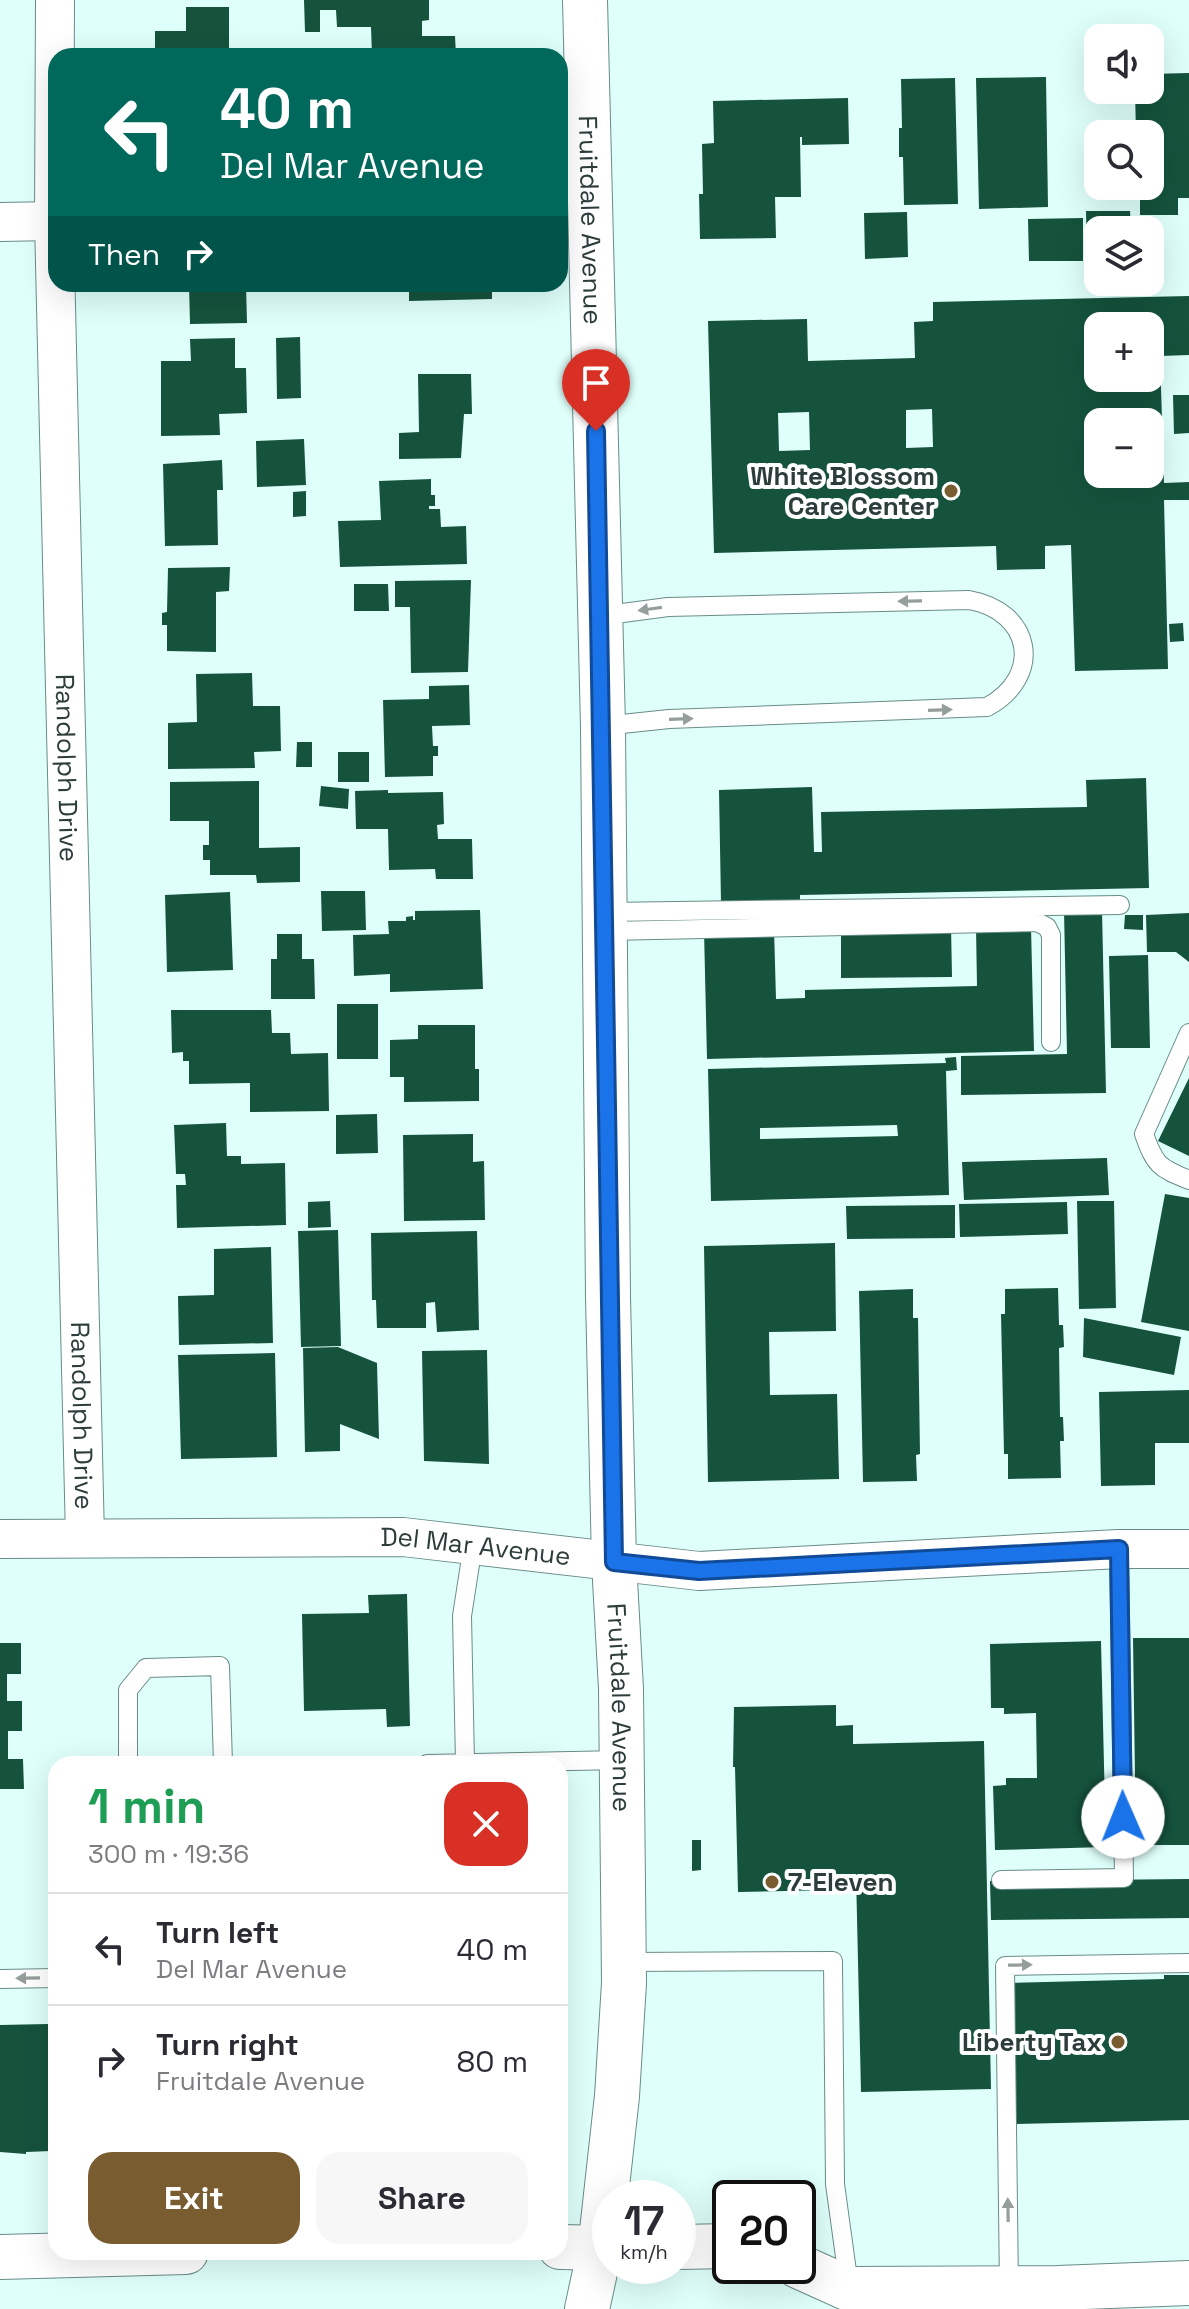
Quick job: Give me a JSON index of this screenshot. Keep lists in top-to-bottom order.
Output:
{
  "streets": {
    "street": ["Fruitdale Avenue", "Randolph Drive", "Del Mar Avenue"]
  },
  "crossings": [
    ["Fruitdale Avenue", "Del Mar Avenue"],
    ["Randolph Drive", "Del Mar Avenue"]
  ],
  "places": ["White Blossom Care Center", "7-Eleven", "Liberty Tax"],
  "page": {
    "map_buttons": ["+", "−"],
    "turn": ["40 m", "Del Mar Avenue"],
    "then": "Then",
    "heading": ["1 min", "300 m · 19:36"],
    "list": [
      {
        "name": "Turn left",
        "note": "Del Mar Avenue",
        "value": "40 m"
      },
      {
        "name": "Turn right",
        "note": "Fruitdale Avenue",
        "value": "80 m"
      }
    ],
    "buttons": ["Exit", "Share"],
    "speed": "17 km/h",
    "limit": "20"
  }
}
